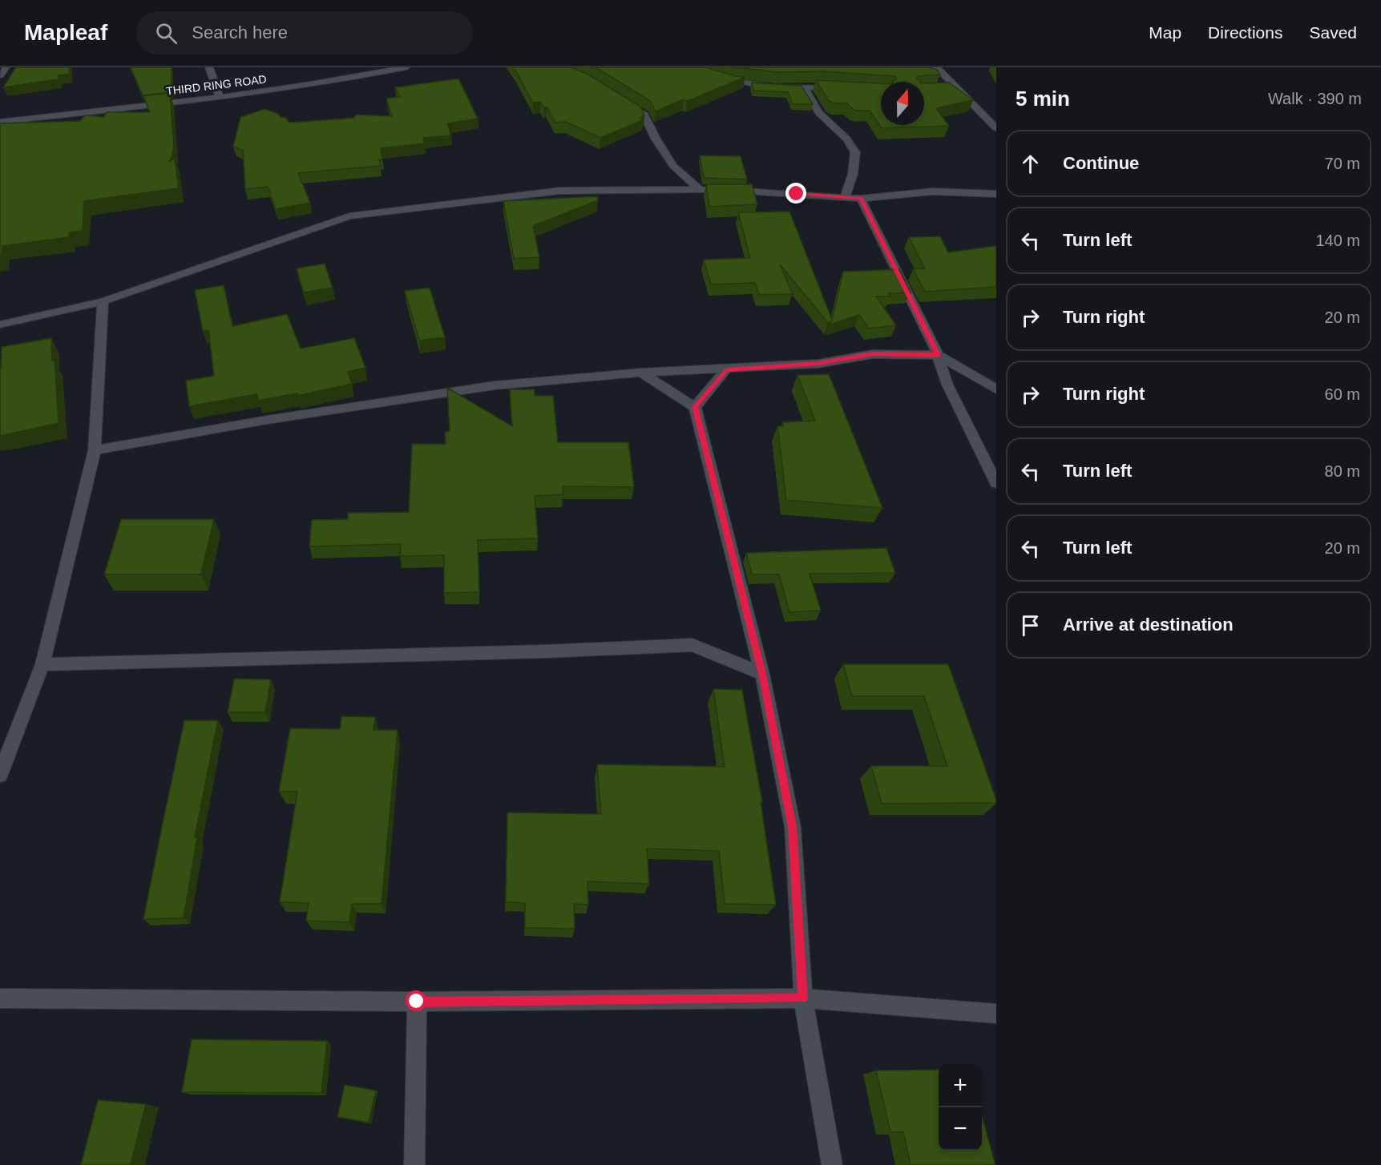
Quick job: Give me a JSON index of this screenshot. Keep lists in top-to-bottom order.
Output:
{
  "streets": {
    "street": ["THIRD RING ROAD"]
  },
  "north": "top",
  "page": {
    "header": "Mapleaf",
    "search": "Search here",
    "nav": ["Map", "Directions", "Saved"],
    "heading": ["5 min", "Walk · 390 m"],
    "list": [
      ["Continue", "70 m"],
      ["Turn left", "140 m"],
      ["Turn right", "20 m"],
      ["Turn right", "60 m"],
      ["Turn left", "80 m"],
      ["Turn left", "20 m"],
      "Arrive at destination"
    ],
    "map_buttons": ["+", "−"]
  }
}
